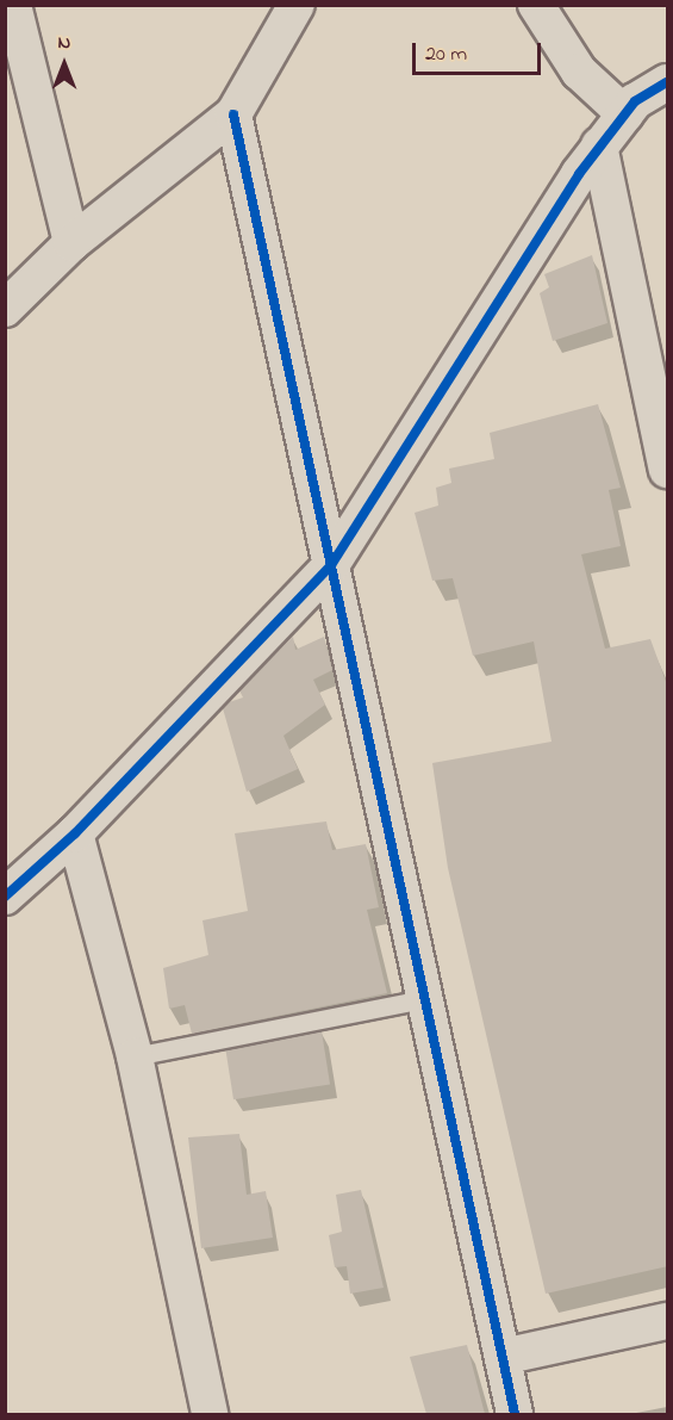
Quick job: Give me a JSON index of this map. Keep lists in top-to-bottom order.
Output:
{
  "scale_bar": "20 m",
  "north": "top"
}
